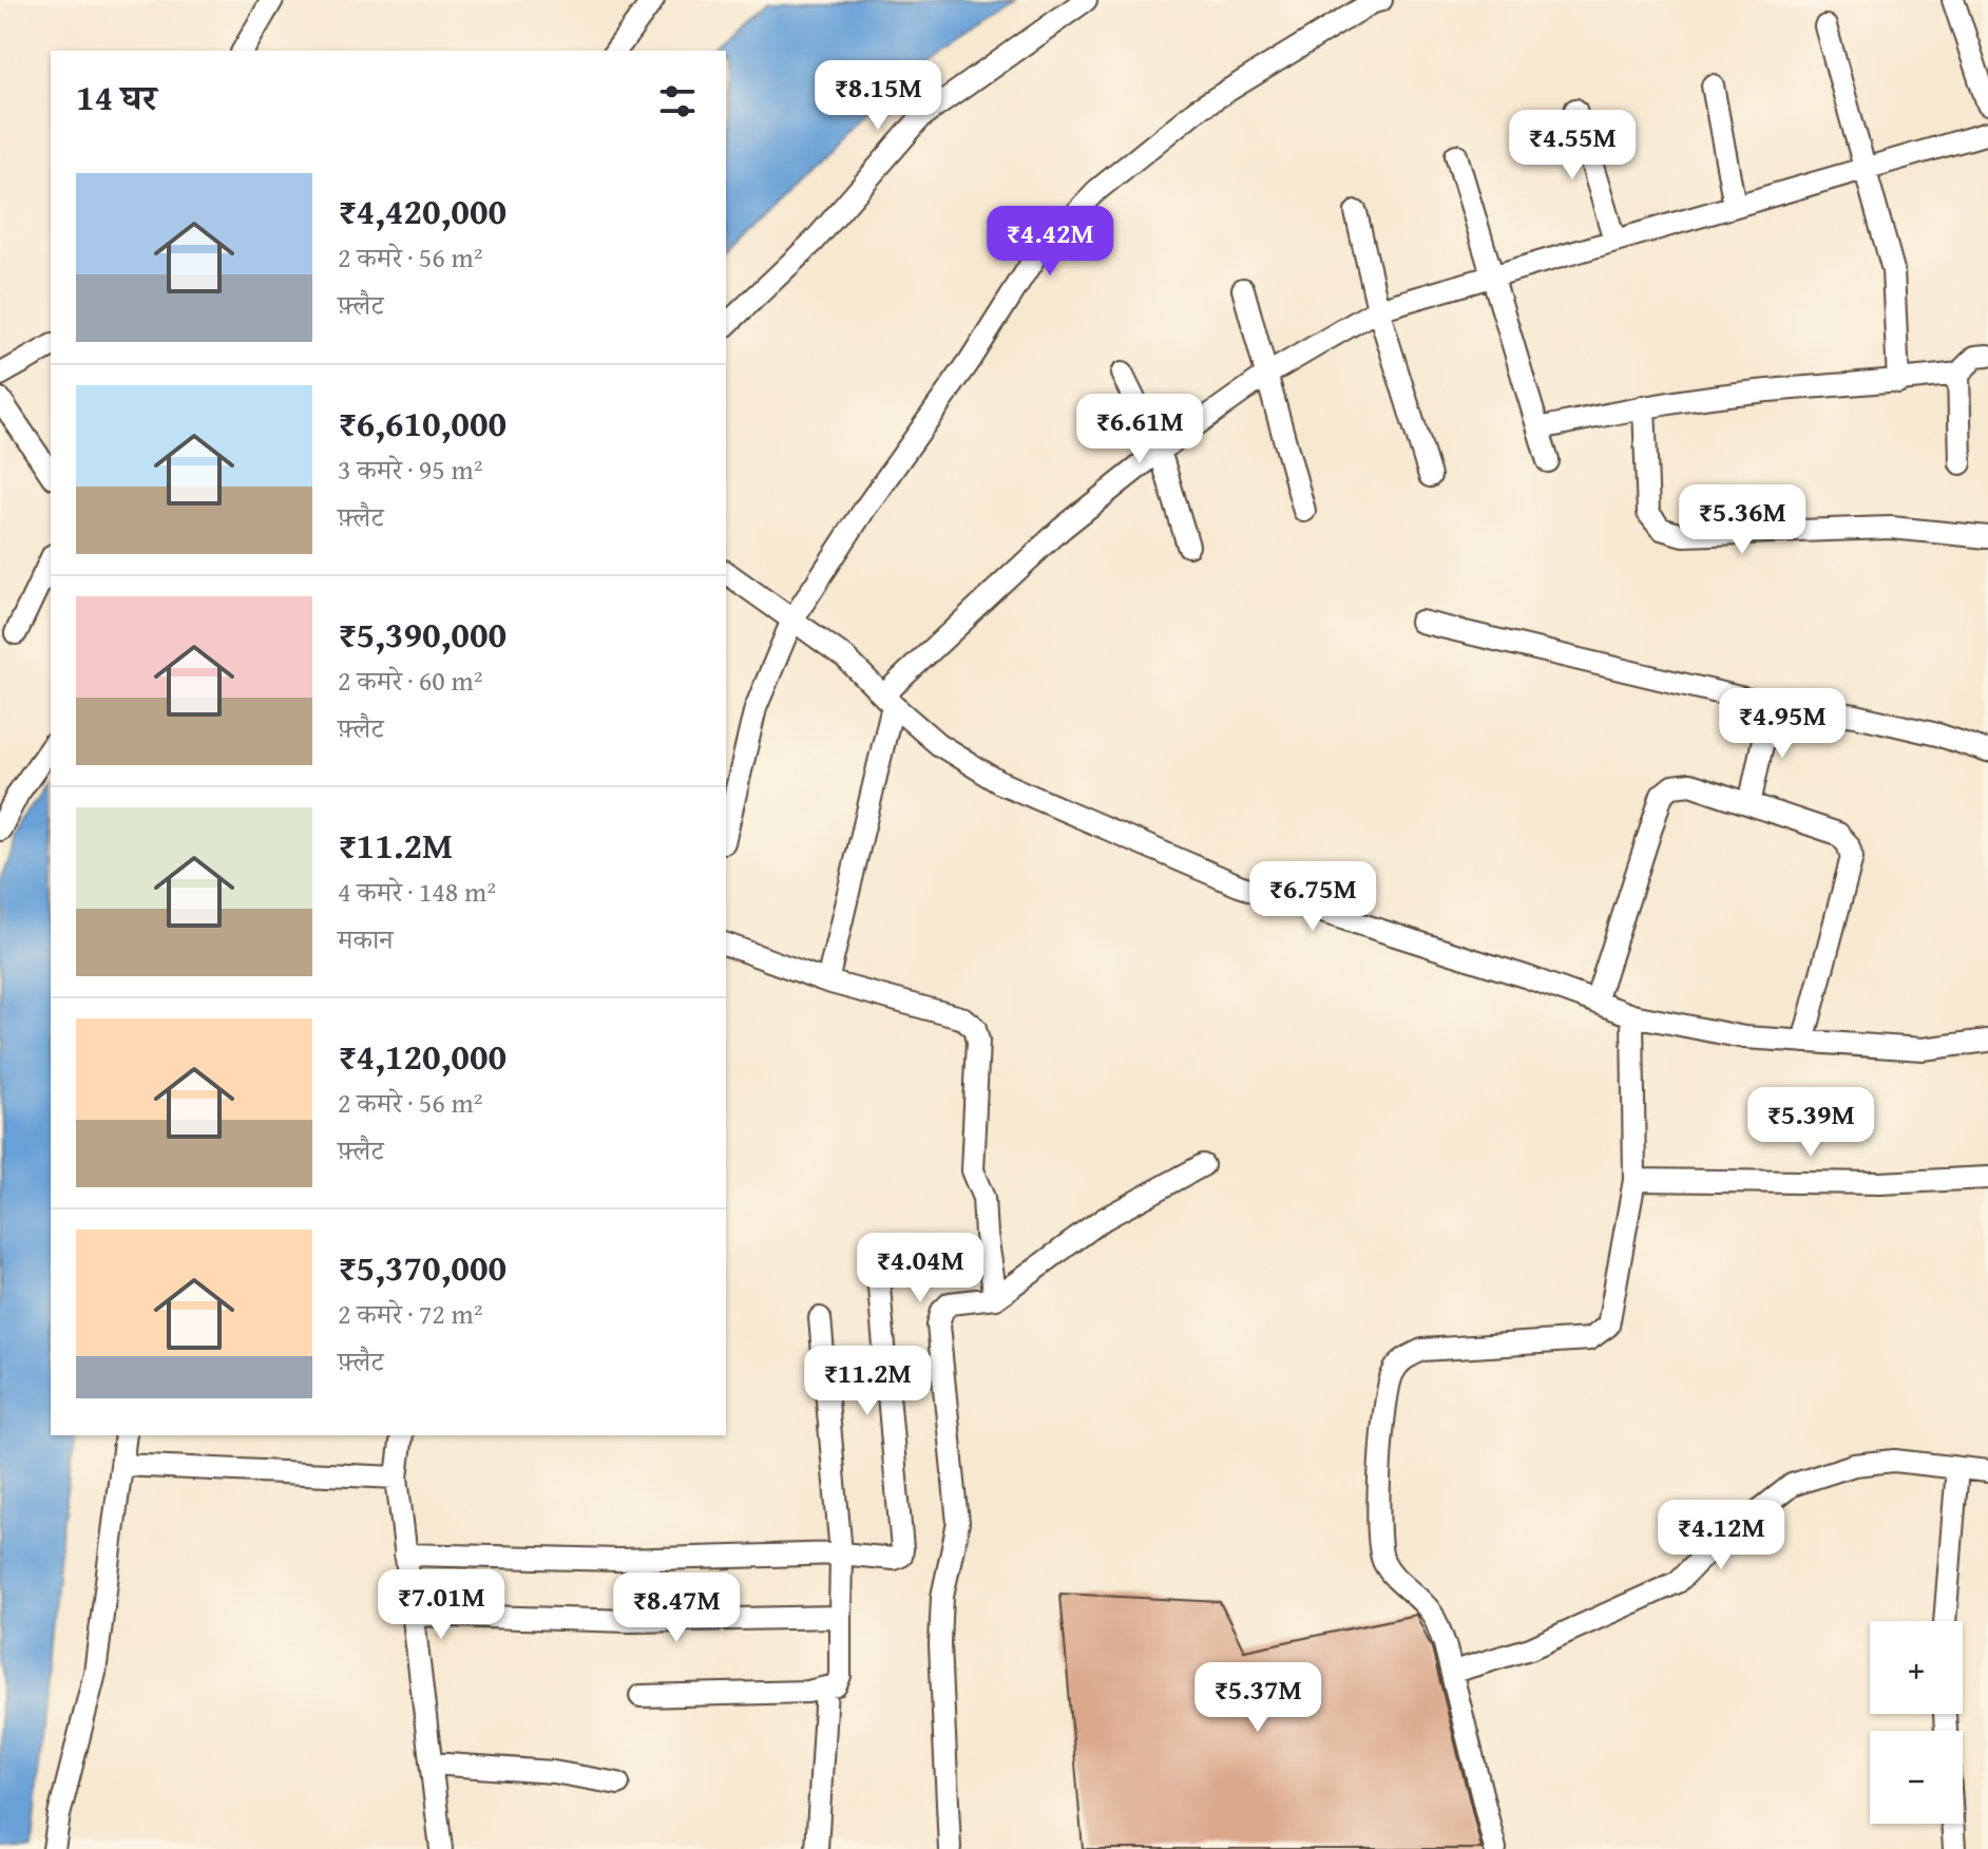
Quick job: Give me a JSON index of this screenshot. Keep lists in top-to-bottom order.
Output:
{
  "page": {
    "heading": "14 घर",
    "price": [
      "₹8.15M",
      "₹4.55M",
      "₹4.42M",
      "₹6.61M",
      "₹5.36M",
      "₹4.95M",
      "₹6.75M",
      "₹5.39M",
      "₹4.04M",
      "₹11.2M",
      "₹4.12M",
      "₹7.01M",
      "₹8.47M",
      "₹5.37M"
    ],
    "list": [
      {
        "name": "₹4,420,000",
        "note": "2 कमरे · 56 m² · फ़्लैट"
      },
      {
        "name": "₹6,610,000",
        "note": "3 कमरे · 95 m² · फ़्लैट"
      },
      {
        "name": "₹5,390,000",
        "note": "2 कमरे · 60 m² · फ़्लैट"
      },
      {
        "name": "₹11.2M",
        "note": "4 कमरे · 148 m² · मकान"
      },
      {
        "name": "₹4,120,000",
        "note": "2 कमरे · 56 m² · फ़्लैट"
      },
      {
        "name": "₹5,370,000",
        "note": "2 कमरे · 72 m² · फ़्लैट"
      }
    ],
    "map_buttons": ["+", "−"]
  }
}
